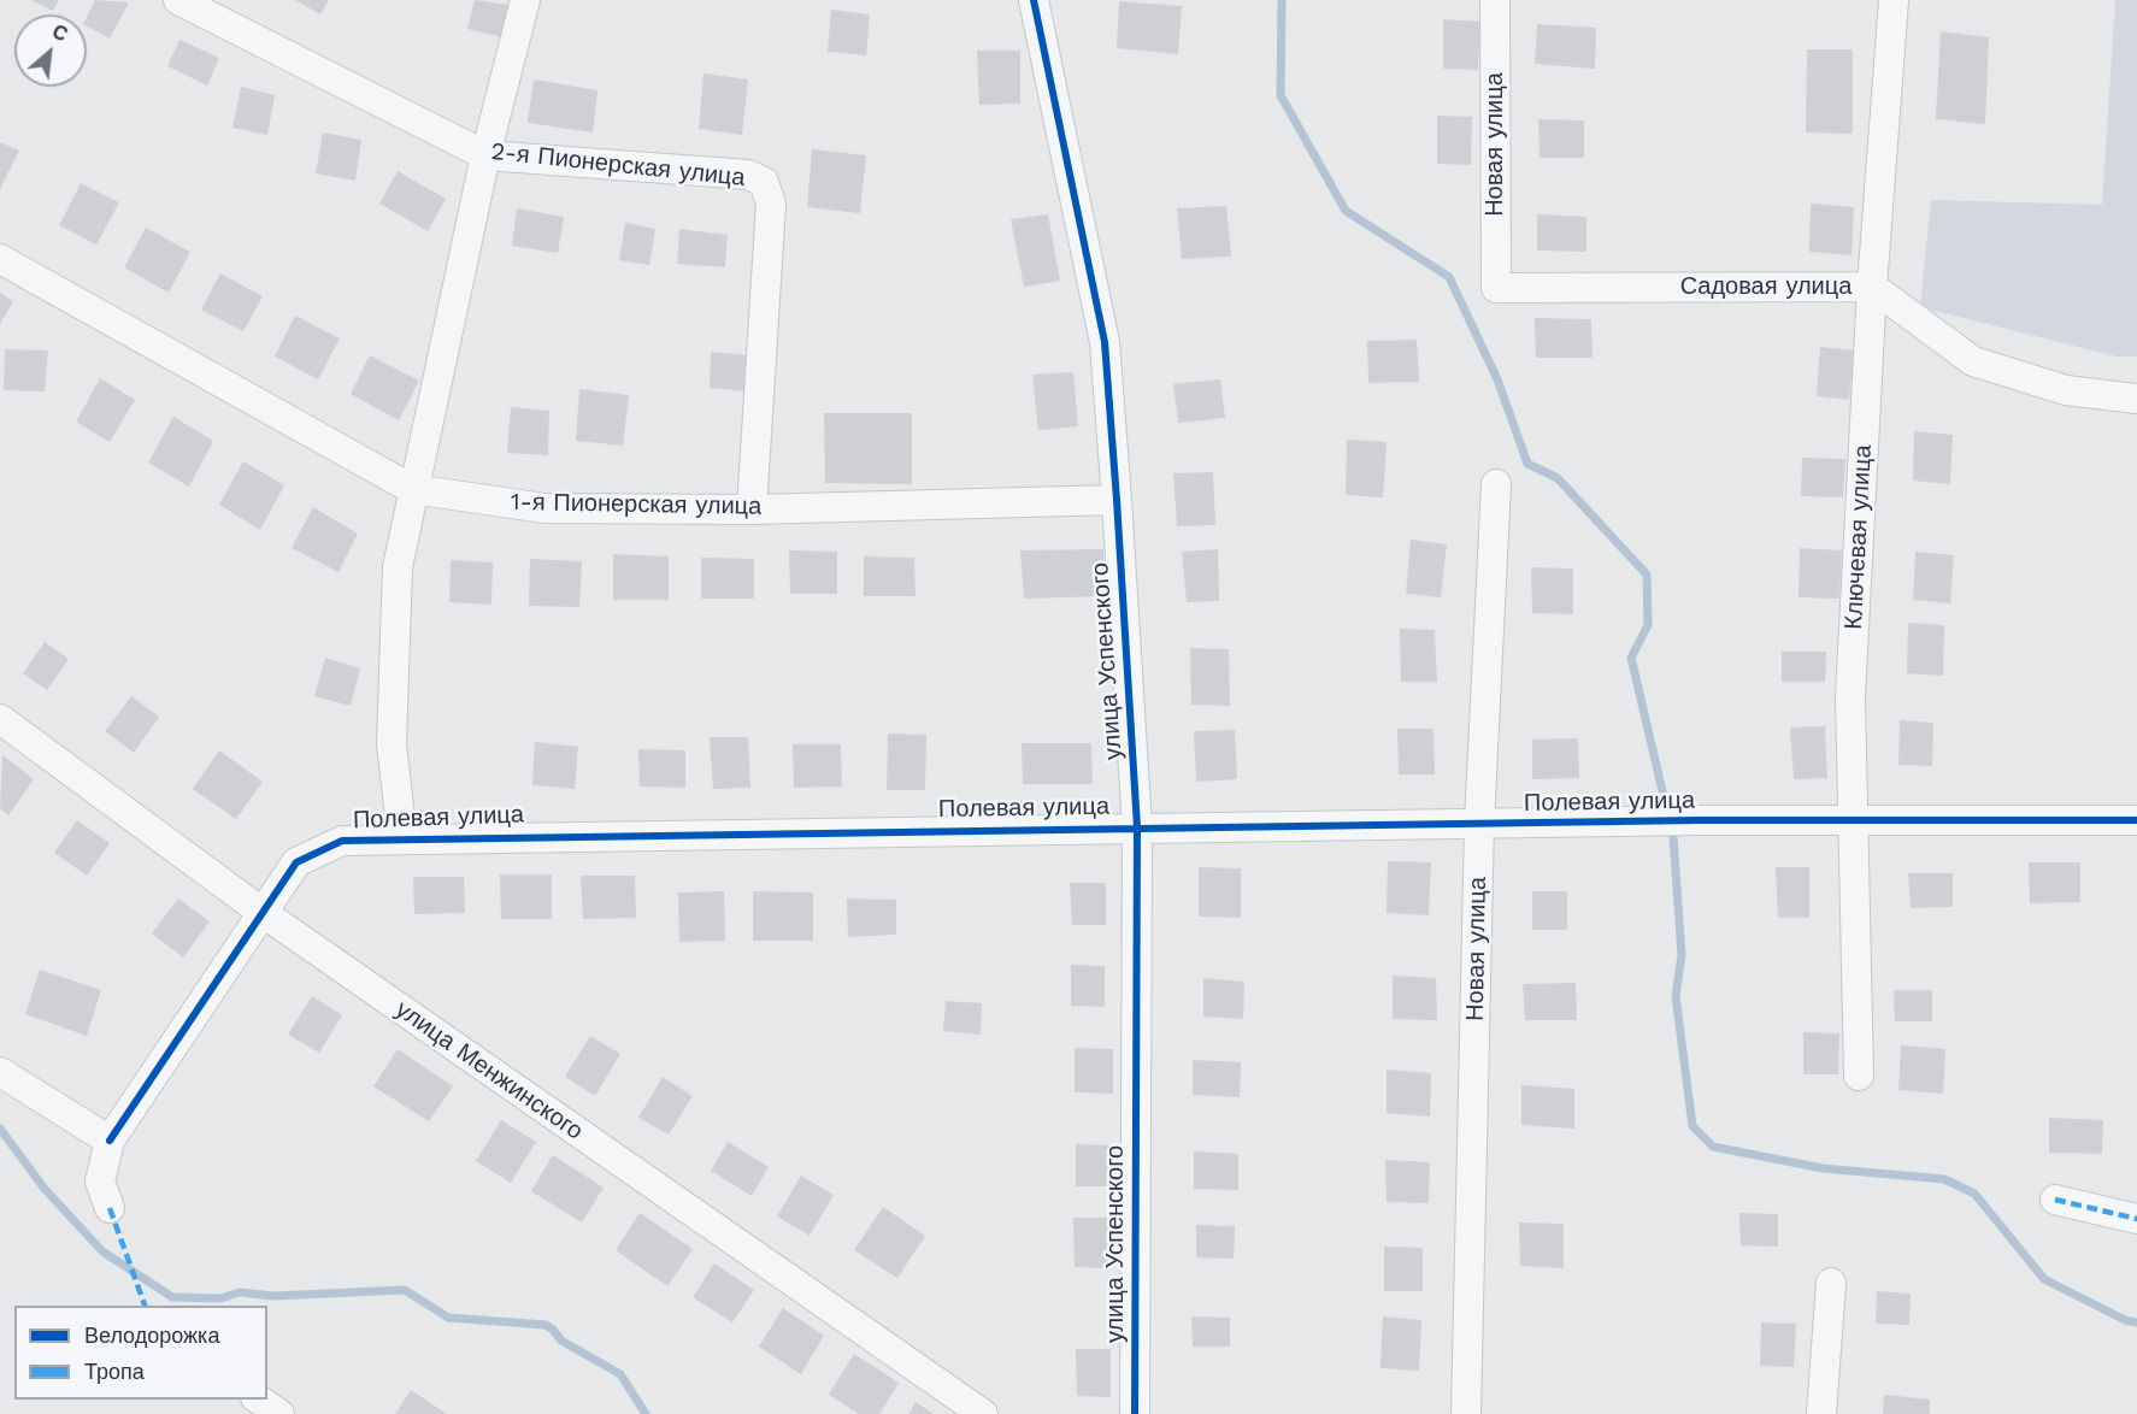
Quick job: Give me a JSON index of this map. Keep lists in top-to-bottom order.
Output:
{
  "streets": {
    "street": [
      "Новая улица",
      "2-я Пионерская улица",
      "Садовая улица",
      "1-я Пионерская улица",
      "Ключевая улица",
      "улица Успенского",
      "Полевая улица",
      "улица Менжинского"
    ]
  },
  "crossings": [
    ["Новая улица", "Садовая улица"],
    ["Новая улица", "Полевая улица"],
    ["2-я Пионерская улица", "1-я Пионерская улица"],
    ["Садовая улица", "Ключевая улица"],
    ["1-я Пионерская улица", "улица Успенского"],
    ["Ключевая улица", "Полевая улица"],
    ["улица Успенского", "Полевая улица"],
    ["Полевая улица", "улица Менжинского"]
  ],
  "legend": ["Велодорожка", "Тропа"],
  "north": "top right"
}
